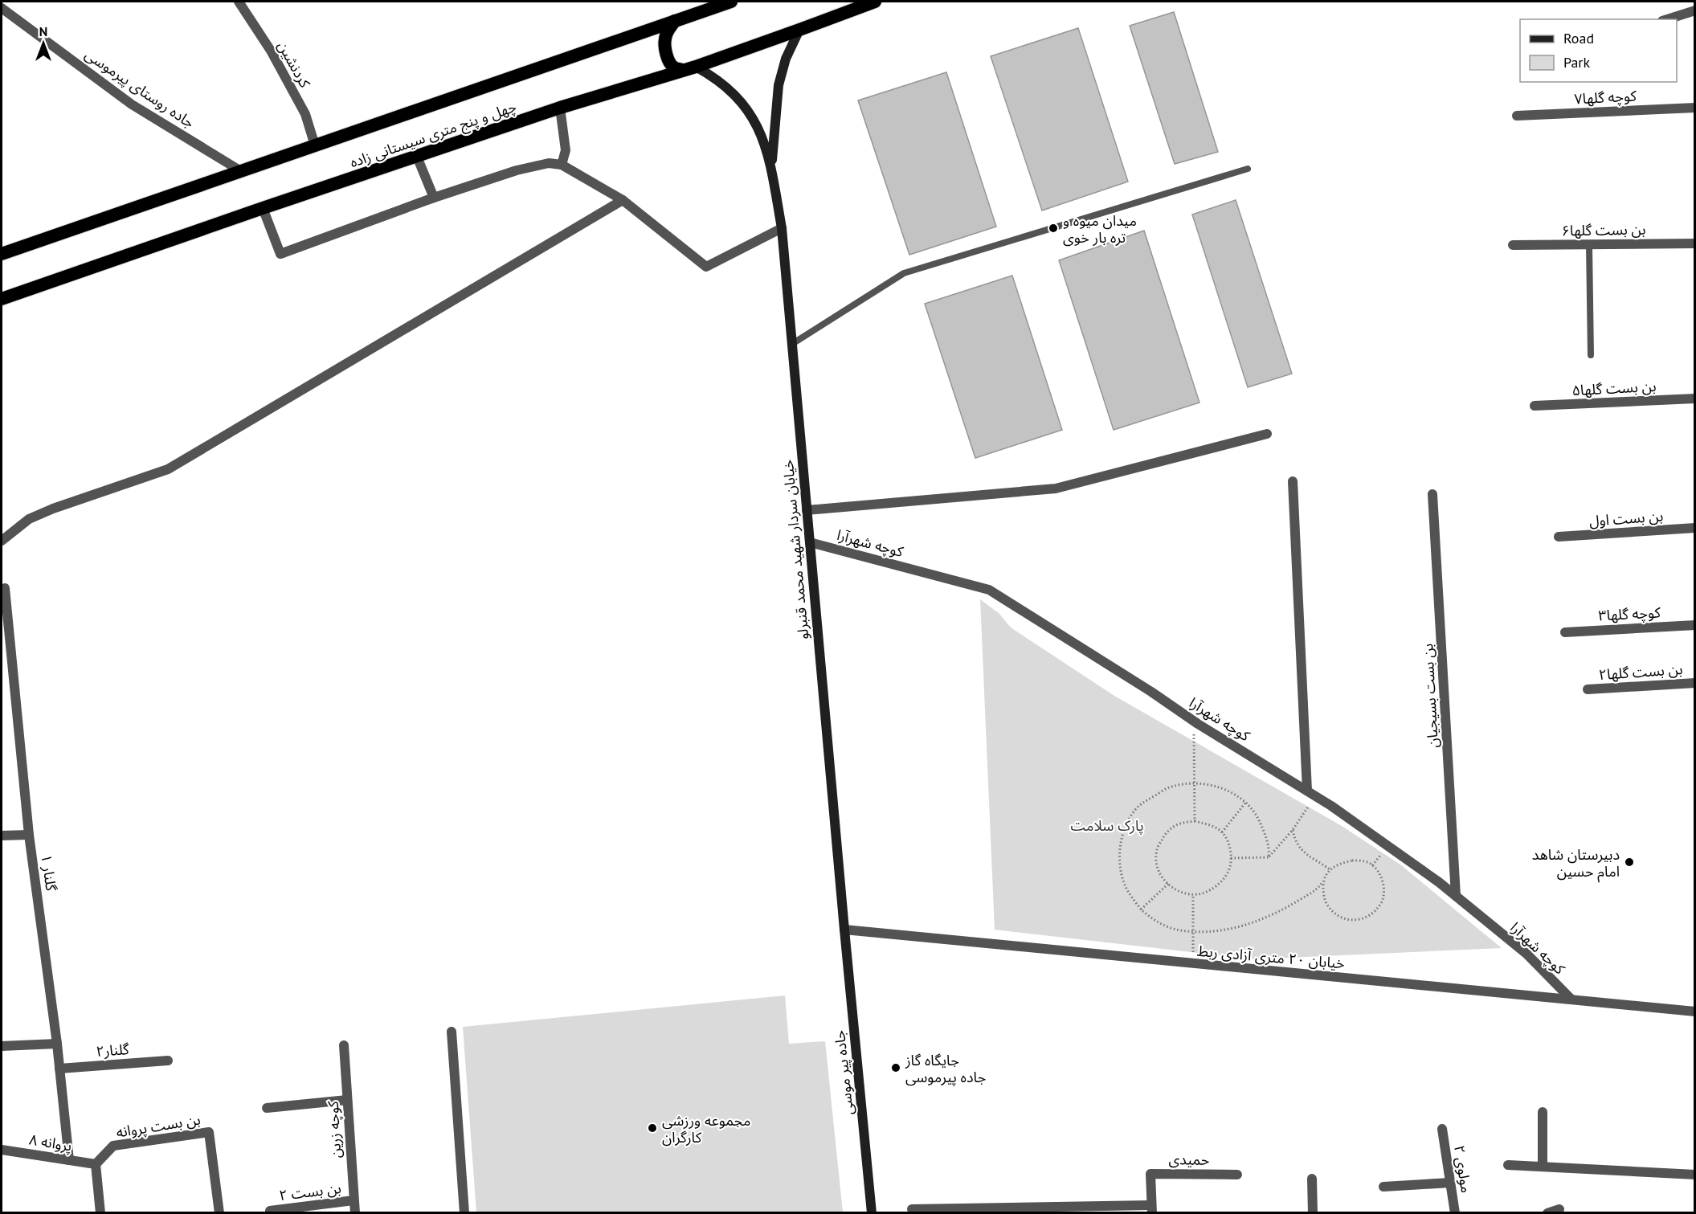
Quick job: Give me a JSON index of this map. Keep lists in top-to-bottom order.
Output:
{
  "streets": {
    "highway": ["چهل و پنج متری سیستانی زاده"],
    "main road": ["خیابان سردار شهید محمد قنبرلو", "جاده پیر موسی"],
    "street": [
      "کردنشین",
      "جاده روستای پیرموسی",
      "کوچه گلها۷",
      "بن بست گلها۶",
      "بن بست گلها۵",
      "بن بست اول",
      "کوچه شهرآرا",
      "کوچه گلها۳",
      "بن بست گلها۲",
      "بن بست بسیجیان",
      "۱ گلنار",
      "خیابان ۲۰ متری آزادی ربط",
      "گلنار۲",
      "بن بست پروانه",
      "کوچه زرین",
      "پروانه ۸",
      "حمیدی",
      "مولوی ۲",
      "بن بست ۲"
    ]
  },
  "crossings": [
    ["کردنشین", "چهل و پنج متری سیستانی زاده"],
    ["جاده روستای پیرموسی", "چهل و پنج متری سیستانی زاده"],
    ["کوچه شهرآرا", "خیابان سردار شهید محمد قنبرلو"],
    ["کوچه شهرآرا", "بن بست بسیجیان"],
    ["کوچه شهرآرا", "خیابان ۲۰ متری آزادی ربط"],
    ["خیابان سردار شهید محمد قنبرلو", "خیابان ۲۰ متری آزادی ربط"],
    ["خیابان سردار شهید محمد قنبرلو", "جاده پیر موسی"],
    ["۱ گلنار", "گلنار۲"],
    ["۱ گلنار", "پروانه ۸"],
    ["خیابان ۲۰ متری آزادی ربط", "جاده پیر موسی"],
    ["بن بست پروانه", "پروانه ۸"],
    ["کوچه زرین", "بن بست ۲"]
  ],
  "parks": ["پارک سلامت"],
  "places": [
    "میدان میوه و تره بار خوی",
    "دبیرستان شاهد امام حسین",
    "جایگاه گاز جاده پیرموسی",
    "مجموعه ورزشی کارگران"
  ],
  "legend": ["Road", "Park"],
  "north": "top"
}
